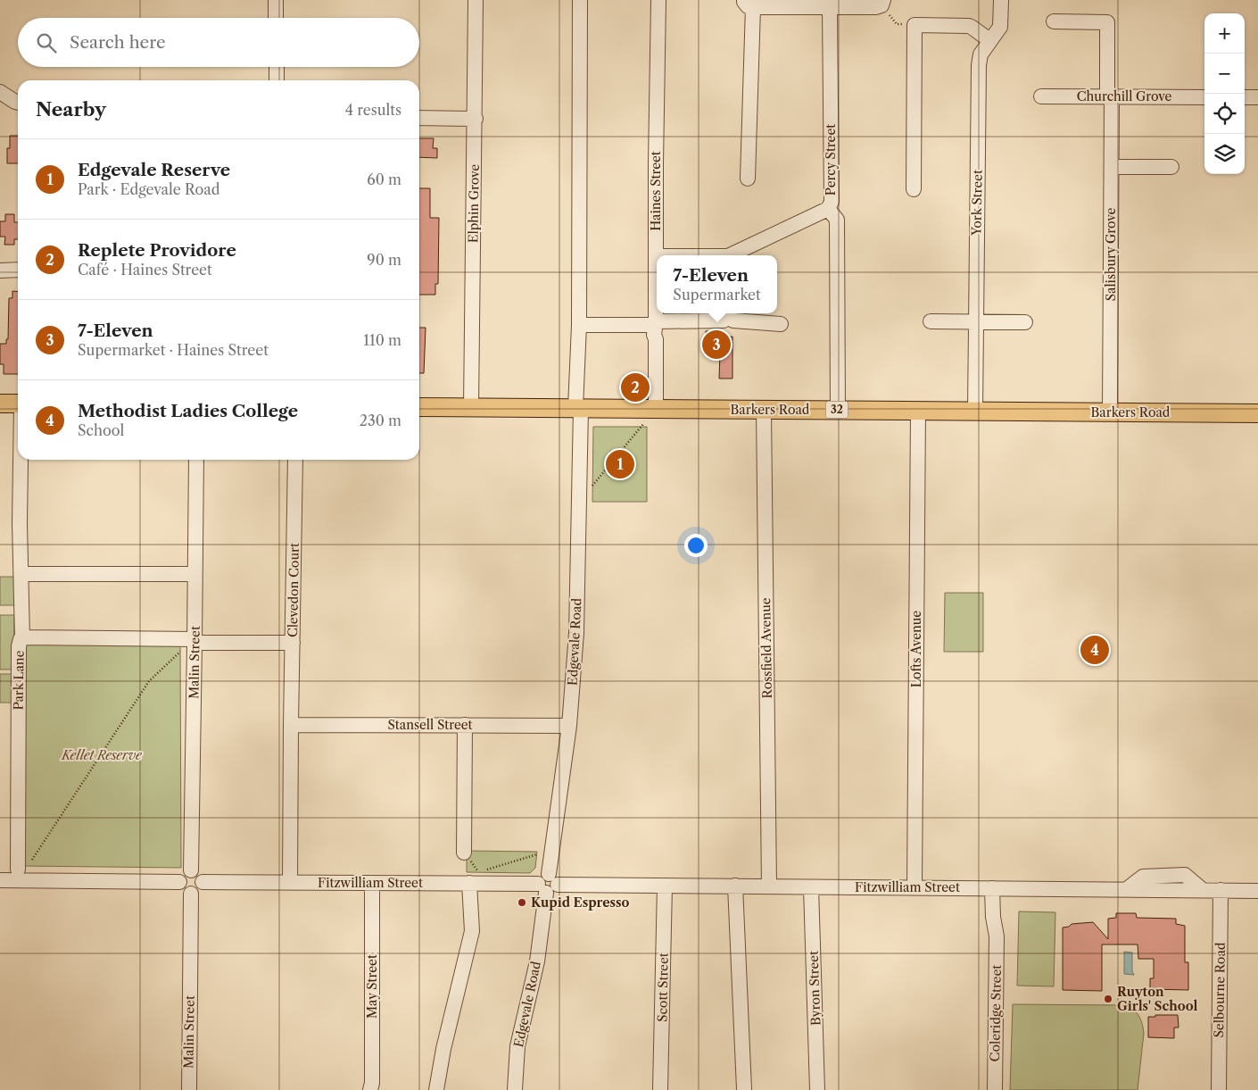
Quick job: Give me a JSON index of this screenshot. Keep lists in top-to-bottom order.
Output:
{
  "streets": {
    "main road": ["Barkers Road", "32"],
    "street": [
      "Churchill Grove",
      "Percy Street",
      "Haines Street",
      "York Street",
      "Elphin Grove",
      "Salisbury Grove",
      "Clevedon Court",
      "Edgevale Road",
      "Rossfield Avenue",
      "Lofts Avenue",
      "Malin Street",
      "Park Lane",
      "Stansell Street",
      "Fitzwilliam Street",
      "May Street",
      "Scott Street",
      "Byron Street",
      "Selbourne Road",
      "Coleridge Street"
    ]
  },
  "crossings": [
    ["Churchill Grove", "Salisbury Grove"],
    ["Haines Street", "Barkers Road"],
    ["York Street", "Barkers Road"],
    ["Elphin Grove", "Barkers Road"],
    ["Salisbury Grove", "Barkers Road"],
    ["Barkers Road", "Edgevale Road"],
    ["Barkers Road", "Rossfield Avenue"],
    ["Barkers Road", "Lofts Avenue"],
    ["Clevedon Court", "Park Lane"],
    ["Clevedon Court", "Stansell Street"],
    ["Clevedon Court", "Fitzwilliam Street"],
    ["Edgevale Road", "Stansell Street"],
    ["Edgevale Road", "Fitzwilliam Street"],
    ["Rossfield Avenue", "Fitzwilliam Street"],
    ["Lofts Avenue", "Fitzwilliam Street"],
    ["Malin Street", "Park Lane"],
    ["Malin Street", "Fitzwilliam Street"],
    ["Fitzwilliam Street", "May Street"],
    ["Fitzwilliam Street", "Scott Street"],
    ["Fitzwilliam Street", "Byron Street"],
    ["Fitzwilliam Street", "Selbourne Road"],
    ["Fitzwilliam Street", "Coleridge Street"]
  ],
  "parks": ["Kellet Reserve"],
  "places": ["Kupid Espresso", "Ruyton Girls' School"],
  "page": {
    "map_buttons": ["+", "−"],
    "search": "Search here",
    "heading": ["Nearby", "4 results"],
    "list": [
      {
        "mark": "1",
        "name": "Edgevale Reserve",
        "note": "Park · Edgevale Road",
        "value": "60 m"
      },
      {
        "mark": "2",
        "name": "Replete Providore",
        "note": "Café · Haines Street",
        "value": "90 m"
      },
      {
        "mark": "3",
        "name": "7-Eleven",
        "note": "Supermarket · Haines Street",
        "value": "110 m"
      },
      {
        "mark": "4",
        "name": "Methodist Ladies College",
        "note": "School",
        "value": "230 m"
      }
    ],
    "popup": ["7-Eleven", "Supermarket"],
    "pins": [
      "3",
      "2",
      "1",
      "4"
    ]
  }
}
